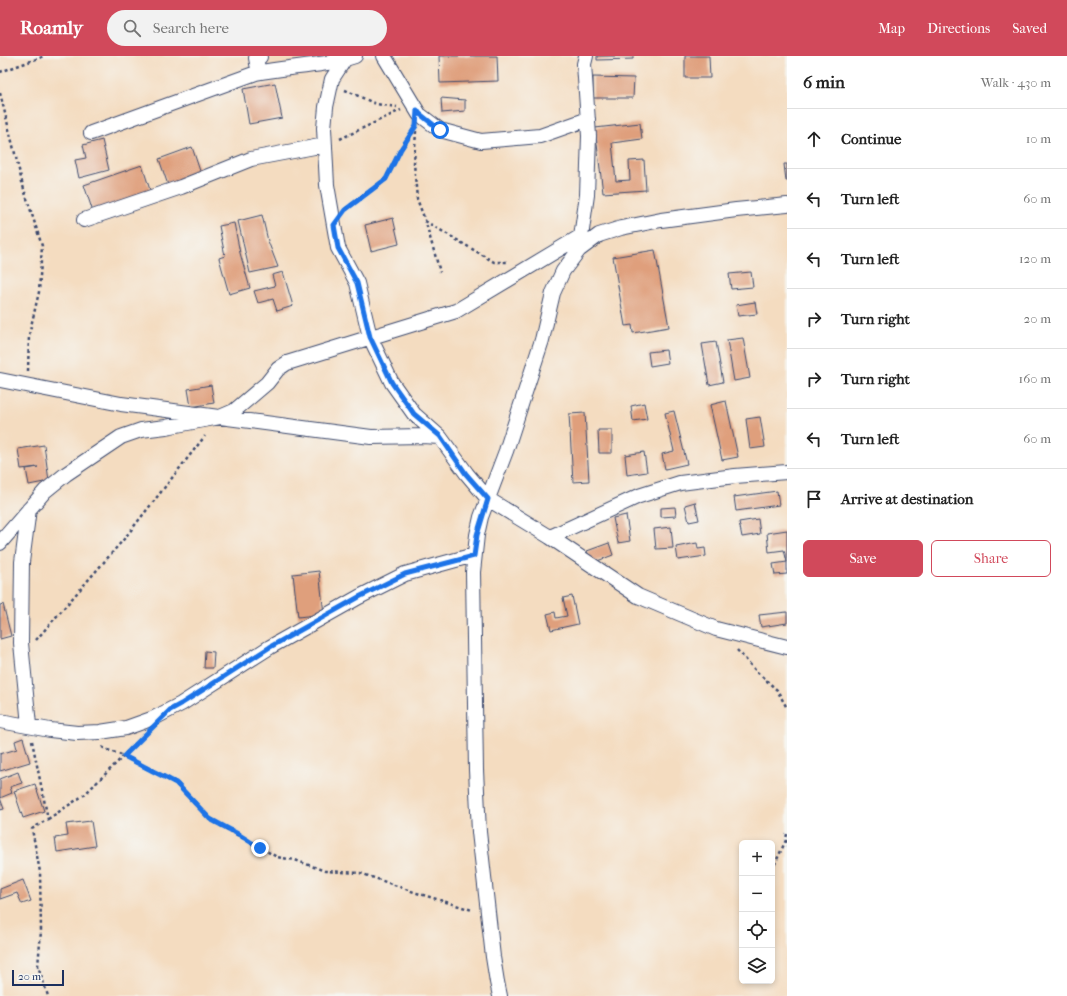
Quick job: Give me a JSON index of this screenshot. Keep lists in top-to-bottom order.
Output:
{
  "scale_bar": "20 m",
  "page": {
    "header": "Roamly",
    "search": "Search here",
    "nav": ["Map", "Directions", "Saved"],
    "heading": ["6 min", "Walk · 430 m"],
    "list": [
      ["Continue", "10 m"],
      ["Turn left", "60 m"],
      ["Turn left", "120 m"],
      ["Turn right", "20 m"],
      ["Turn right", "160 m"],
      ["Turn left", "60 m"],
      "Arrive at destination"
    ],
    "buttons": ["Save", "Share"],
    "map_buttons": ["+", "−"],
    "scale": "20 m"
  }
}
